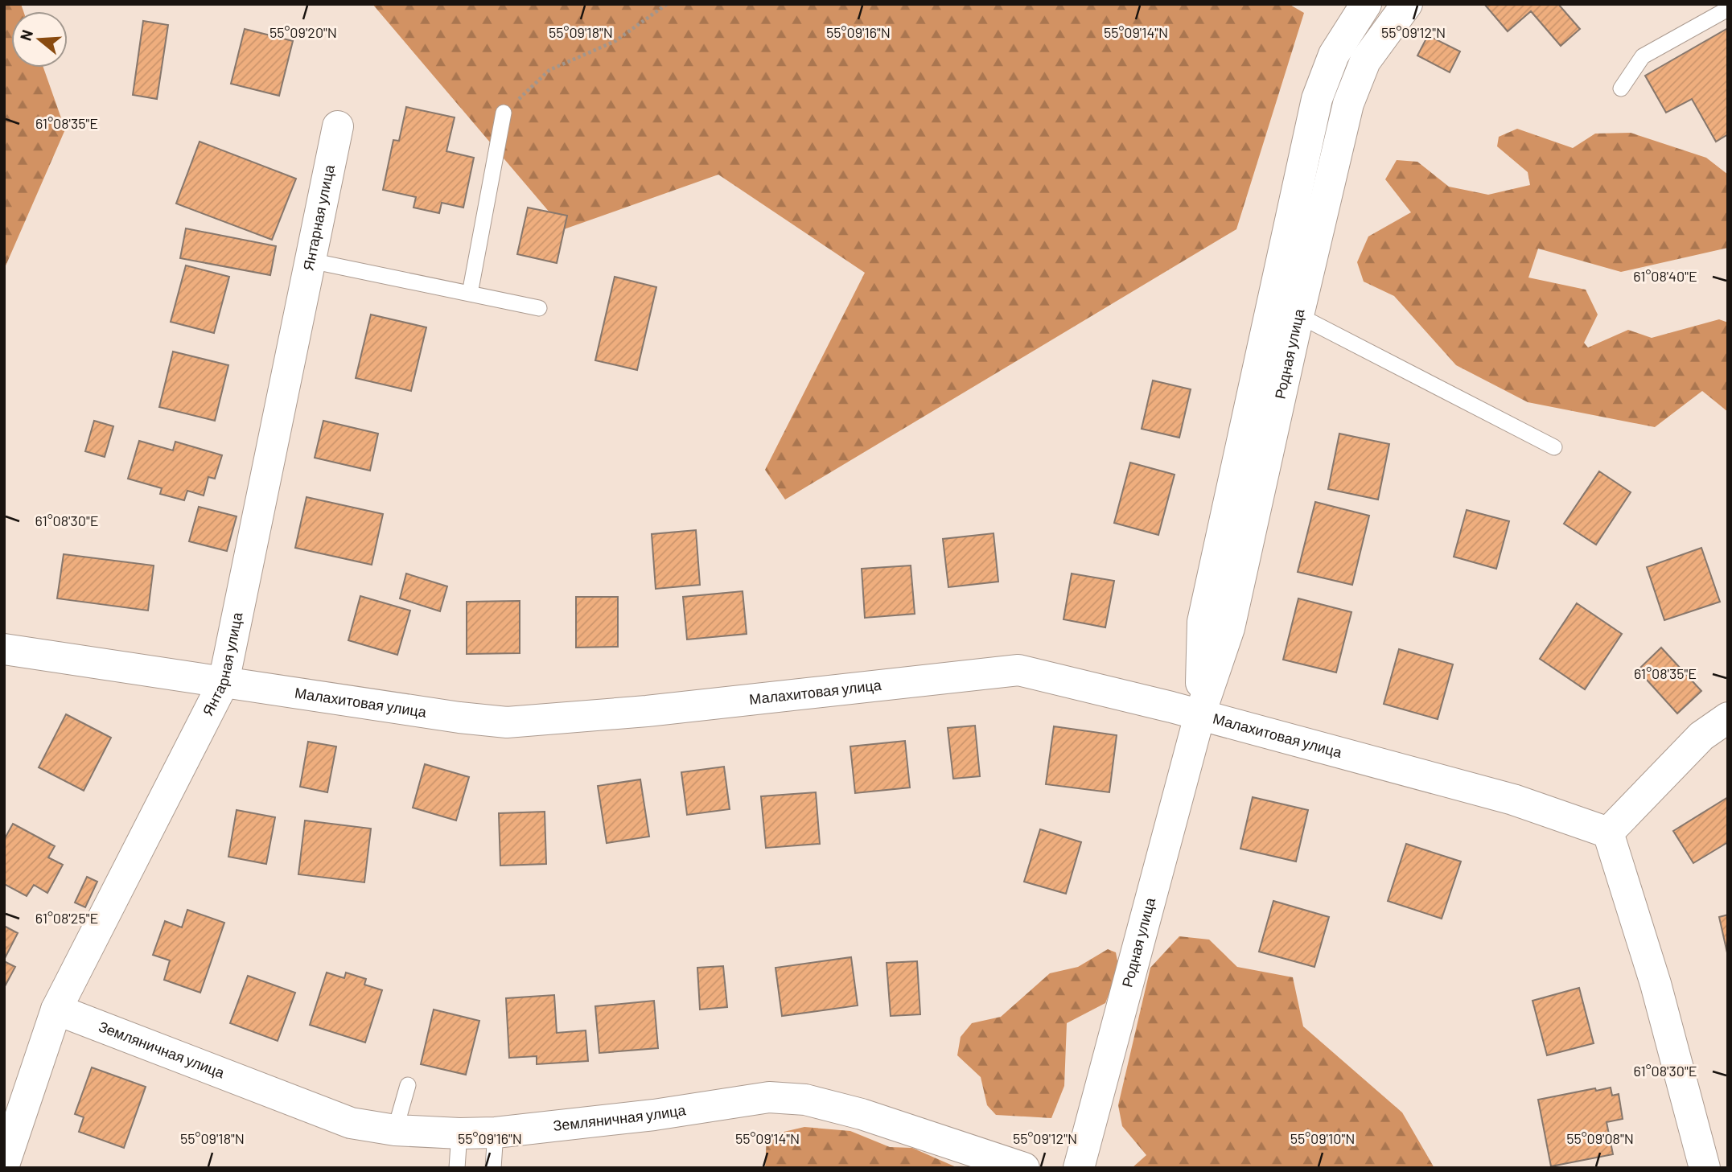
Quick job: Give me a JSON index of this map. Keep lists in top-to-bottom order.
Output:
{
  "streets": {
    "street": [
      "Янтарная улица",
      "Родная улица",
      "Малахитовая улица",
      "Земляничная улица"
    ]
  },
  "crossings": [
    ["Янтарная улица", "Малахитовая улица"],
    ["Янтарная улица", "Земляничная улица"],
    ["Родная улица", "Малахитовая улица"]
  ],
  "north": "left",
  "coordinates": [
    "55°09'20\"N",
    "55°09'18\"N",
    "55°09'16\"N",
    "55°09'14\"N",
    "55°09'12\"N",
    "61°08'35\"E",
    "61°08'40\"E",
    "61°08'30\"E",
    "61°08'25\"E",
    "55°09'08\"N",
    "55°09'10\"N"
  ]
}
